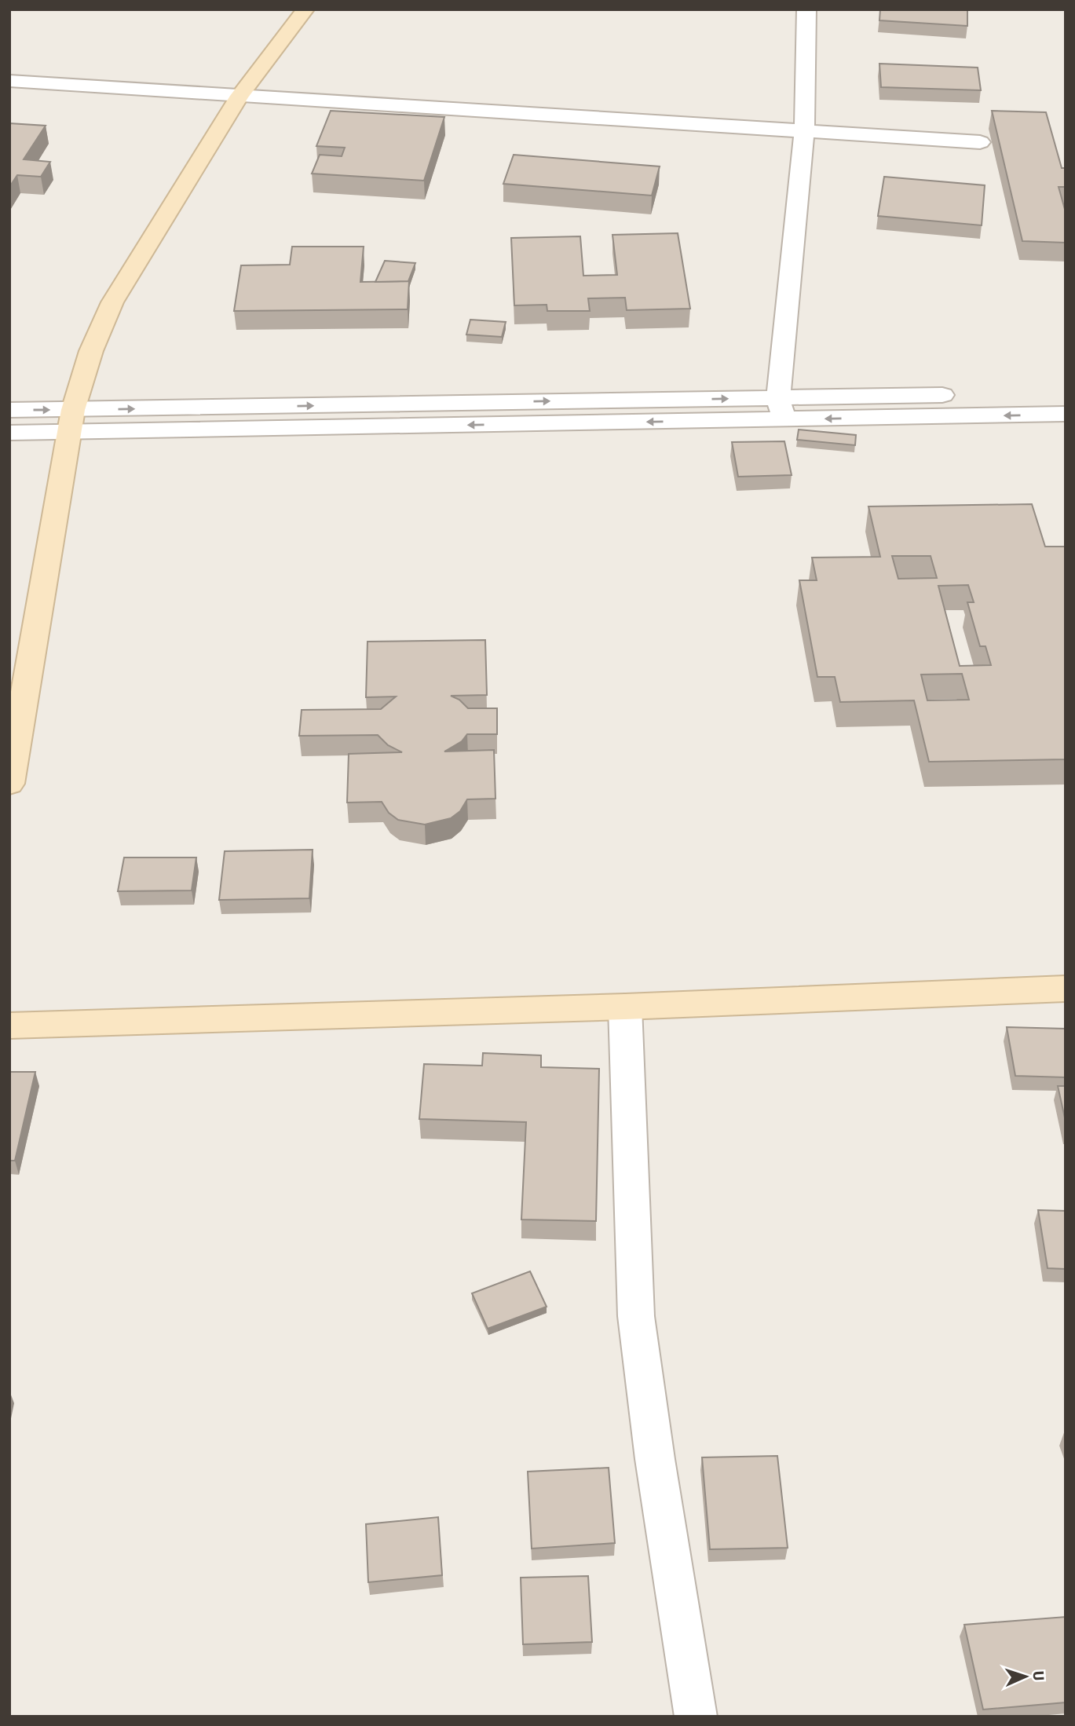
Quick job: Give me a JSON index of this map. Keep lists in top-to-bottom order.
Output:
{
  "north": "right"
}
